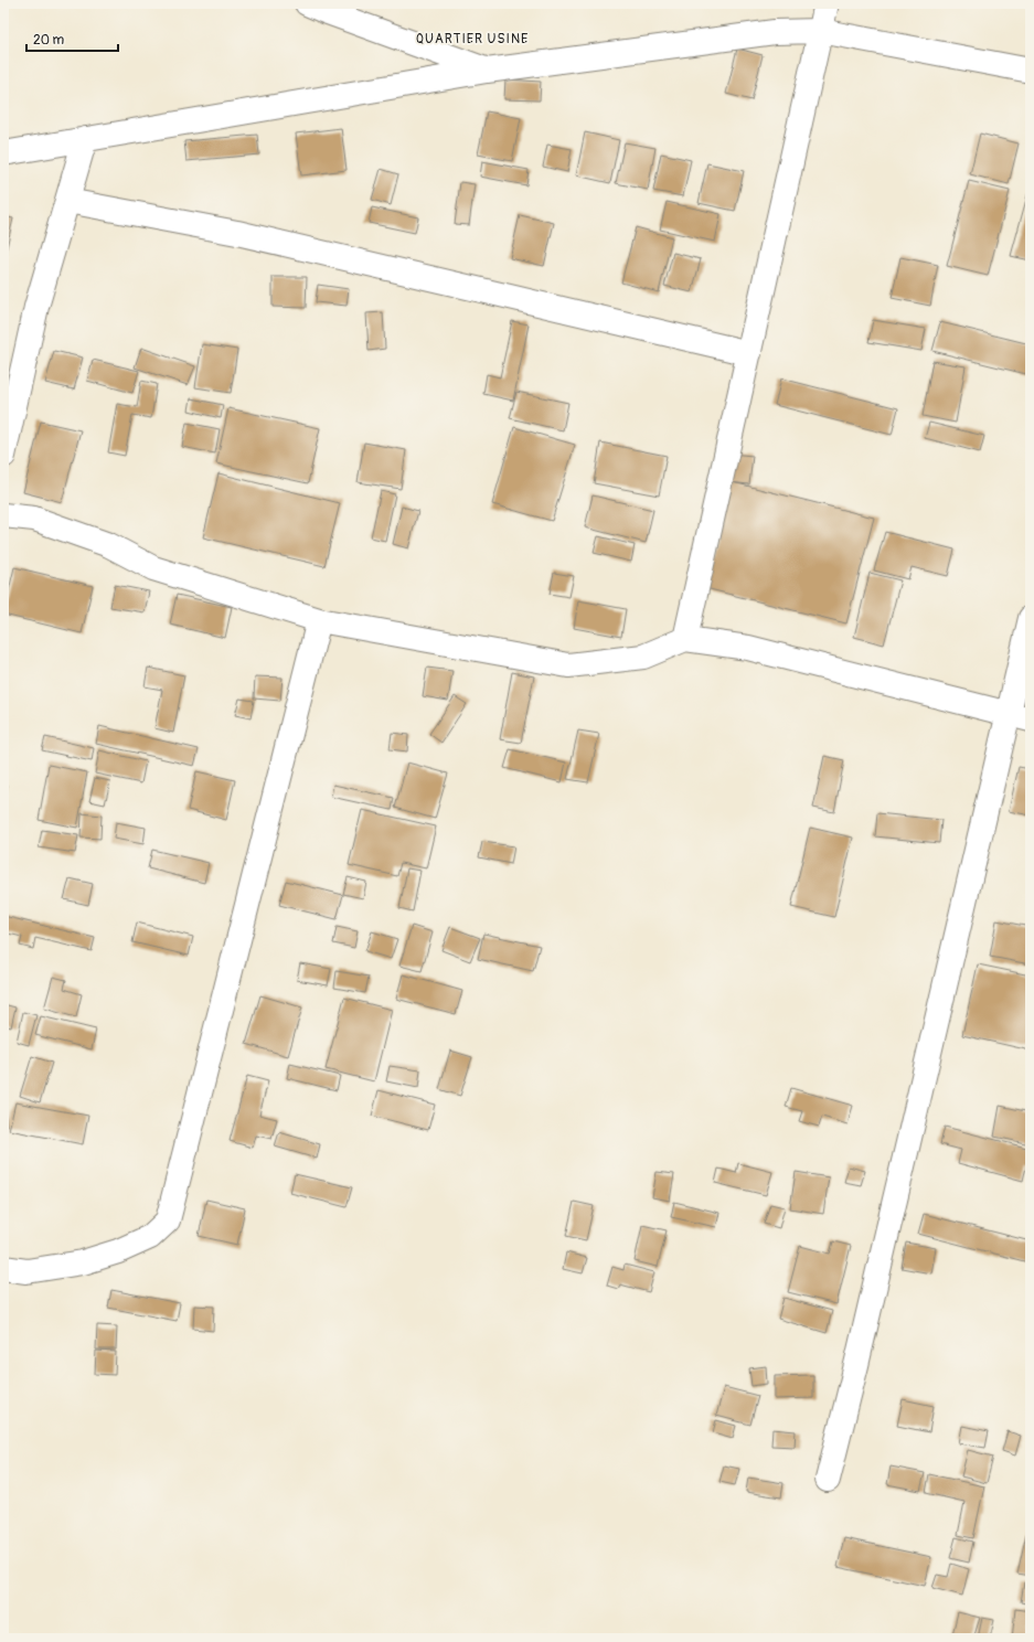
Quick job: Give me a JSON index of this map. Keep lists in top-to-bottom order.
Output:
{
  "districts": ["QUARTIER USINE"],
  "scale_bar": "20 m"
}
